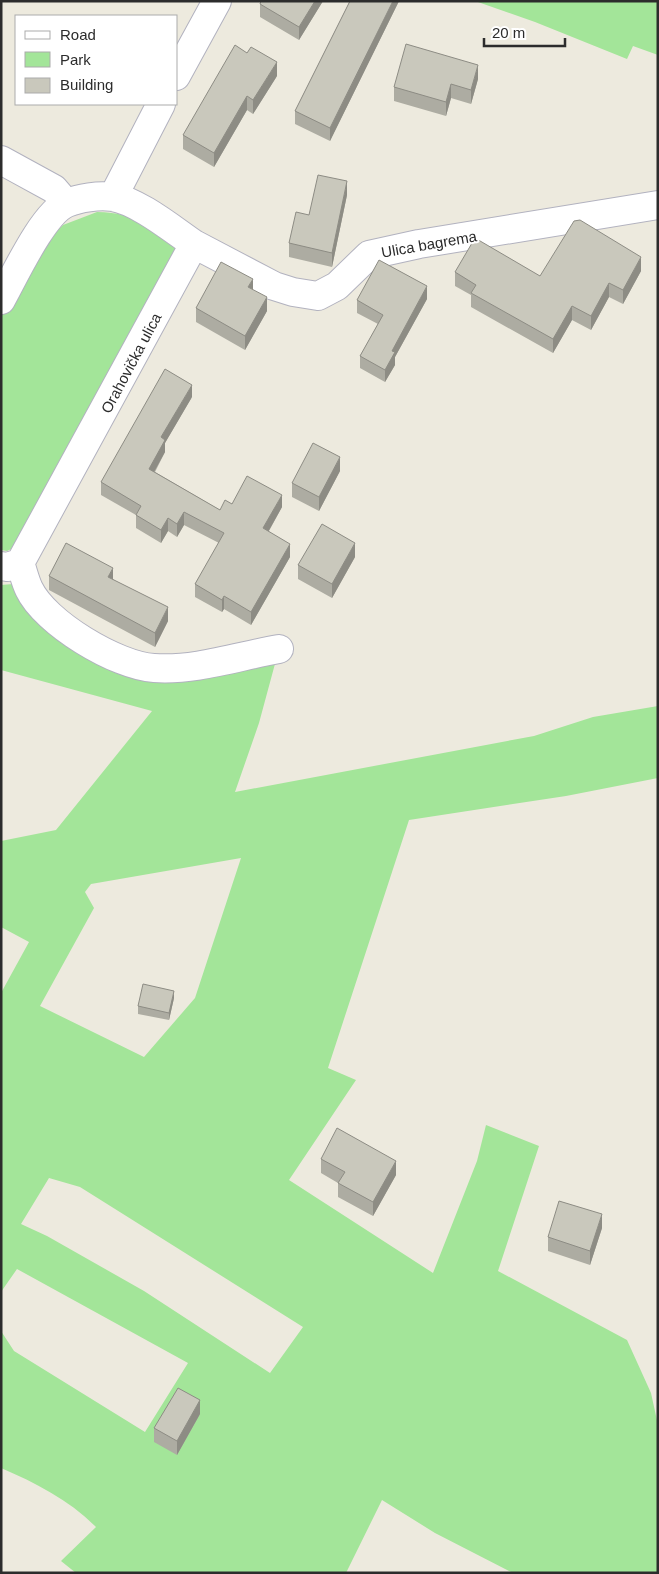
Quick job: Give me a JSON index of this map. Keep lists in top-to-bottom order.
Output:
{
  "streets": {
    "street": ["Ulica bagrema", "Orahovička ulica"]
  },
  "crossings": [
    ["Ulica bagrema", "Orahovička ulica"]
  ],
  "legend": ["Road", "Park", "Building"],
  "scale_bar": "20 m"
}
